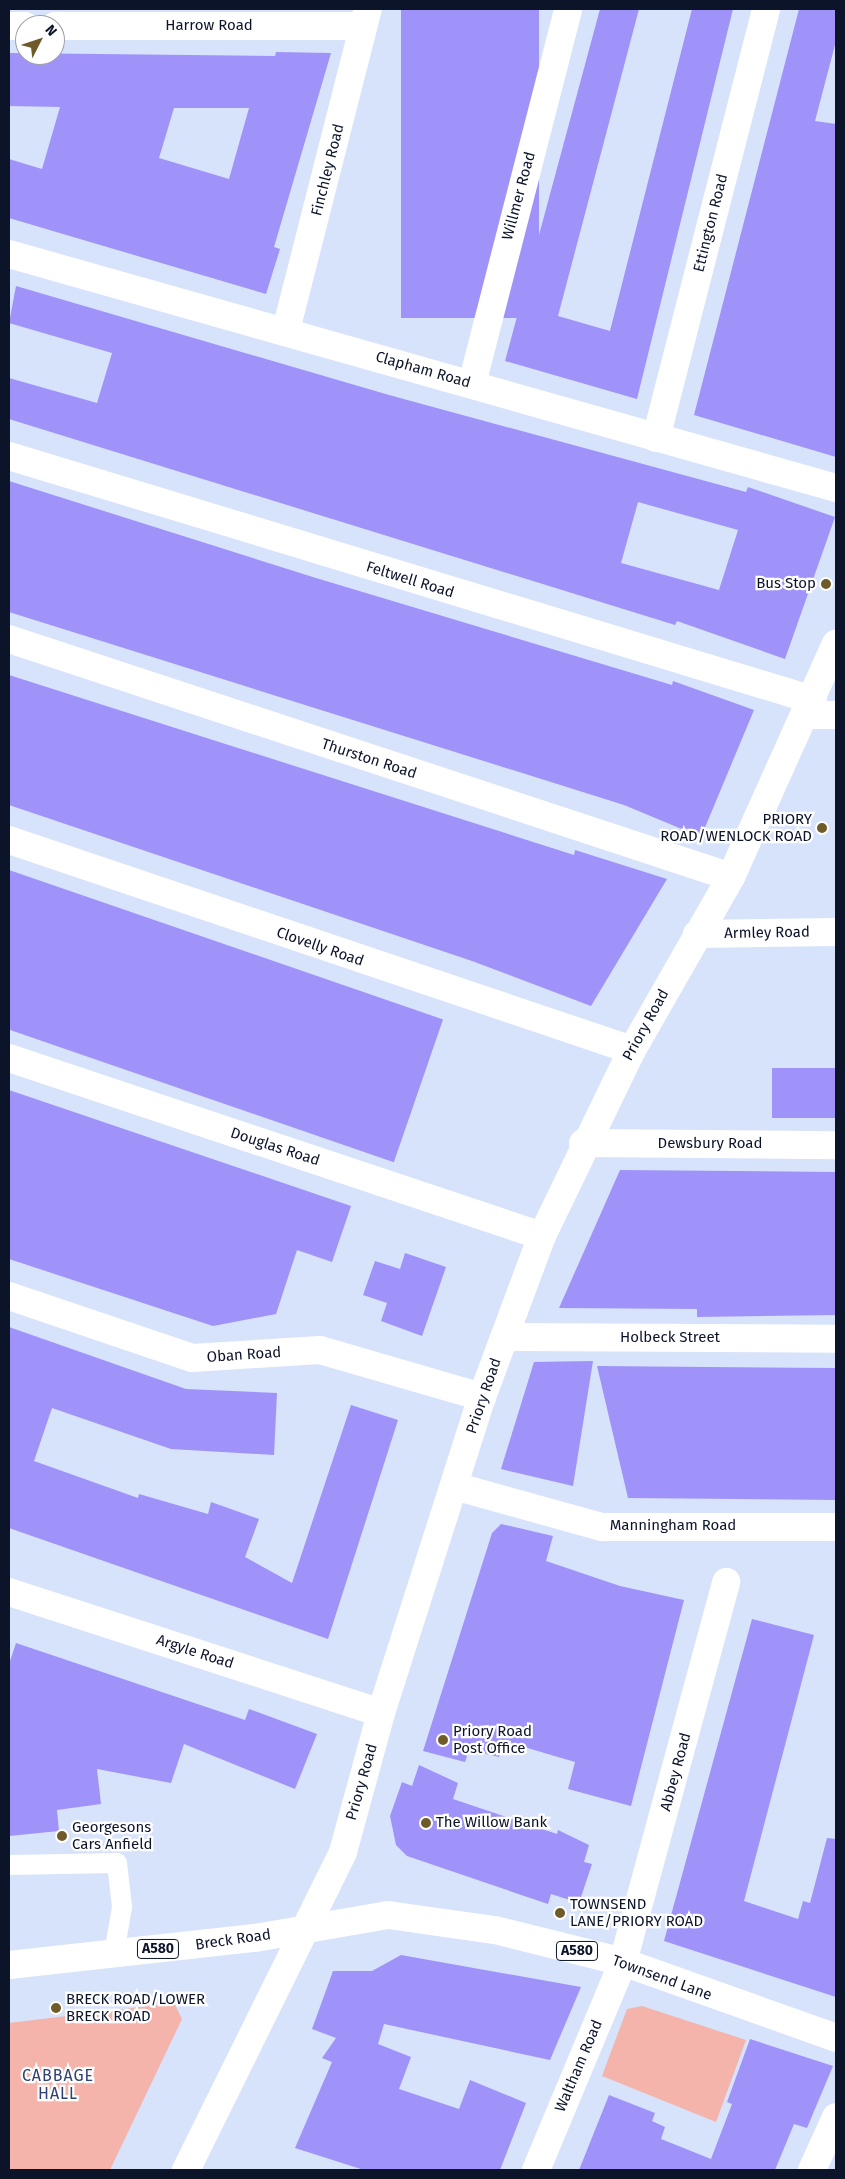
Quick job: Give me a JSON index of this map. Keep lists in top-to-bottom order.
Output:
{
  "streets": {
    "street": [
      "Harrow Road",
      "Finchley Road",
      "Willmer Road",
      "Ettington Road",
      "Clapham Road",
      "Feltwell Road",
      "Thurston Road",
      "Armley Road",
      "Clovelly Road",
      "Priory Road",
      "Dewsbury Road",
      "Douglas Road",
      "Holbeck Street",
      "Oban Road",
      "Manningham Road",
      "Argyle Road",
      "Abbey Road",
      "Breck Road",
      "A580",
      "Townsend Lane",
      "Waltham Road"
    ]
  },
  "crossings": [
    ["Harrow Road", "Finchley Road"],
    ["Finchley Road", "Clapham Road"],
    ["Willmer Road", "Clapham Road"],
    ["Ettington Road", "Clapham Road"],
    ["Feltwell Road", "Priory Road"],
    ["Thurston Road", "Priory Road"],
    ["Armley Road", "Priory Road"],
    ["Clovelly Road", "Priory Road"],
    ["Priory Road", "Dewsbury Road"],
    ["Priory Road", "Douglas Road"],
    ["Priory Road", "Holbeck Street"],
    ["Priory Road", "Oban Road"],
    ["Priory Road", "Manningham Road"],
    ["Priory Road", "Argyle Road"],
    ["Priory Road", "Breck Road"],
    ["Priory Road", "Townsend Lane"],
    ["Abbey Road", "Townsend Lane"],
    ["Abbey Road", "Waltham Road"],
    ["Breck Road", "Townsend Lane"],
    ["Townsend Lane", "Waltham Road"]
  ],
  "districts": ["CABBAGE HALL"],
  "places": [
    "Bus Stop",
    "PRIORY ROAD/WENLOCK ROAD",
    "Priory Road Post Office",
    "The Willow Bank",
    "Georgesons Cars Anfield",
    "TOWNSEND LANE/PRIORY ROAD",
    "BRECK ROAD/LOWER BRECK ROAD"
  ],
  "north": "top right"
}
